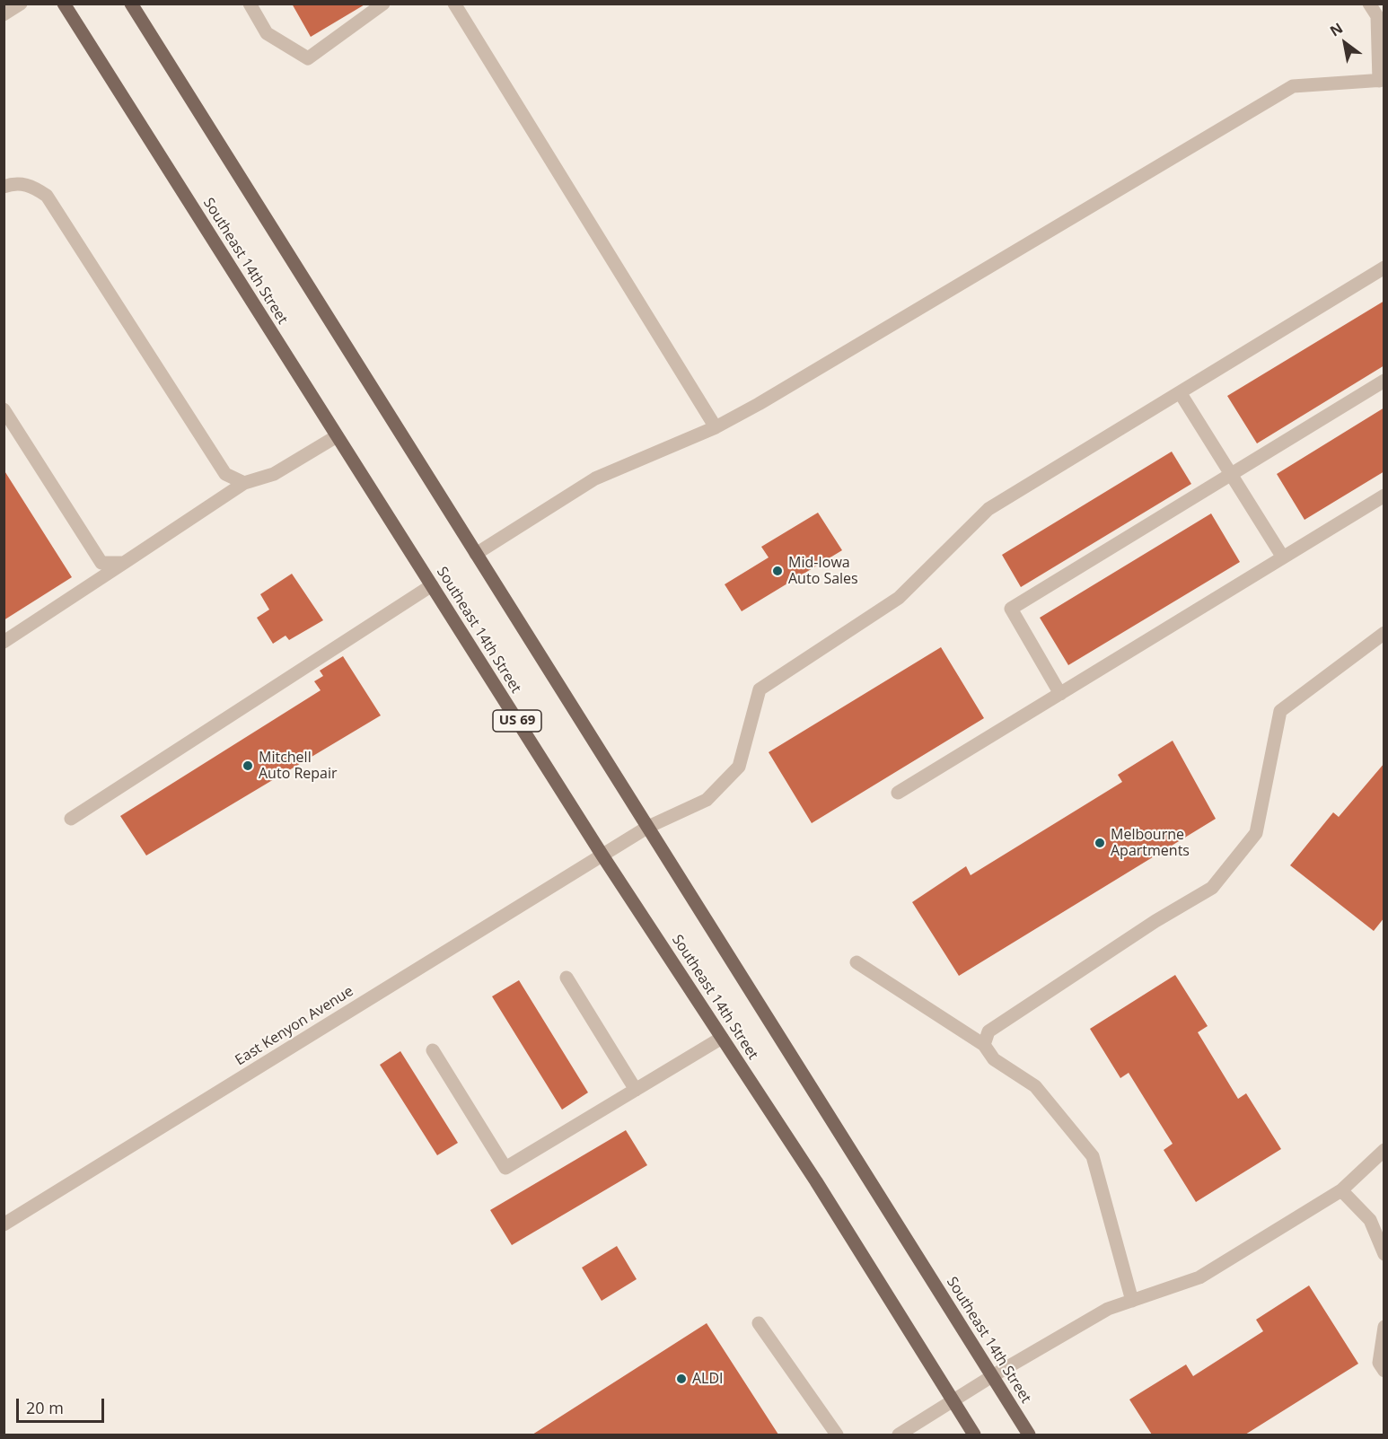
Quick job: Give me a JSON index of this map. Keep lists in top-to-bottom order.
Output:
{
  "streets": {
    "main road": ["Southeast 14th Street", "US 69"],
    "street": ["East Kenyon Avenue"]
  },
  "crossings": [
    ["Southeast 14th Street", "East Kenyon Avenue"]
  ],
  "places": [
    "Mid-Iowa Auto Sales",
    "Mitchell Auto Repair",
    "Melbourne Apartments",
    "ALDI"
  ],
  "scale_bar": "20 m",
  "north": "top left"
}
